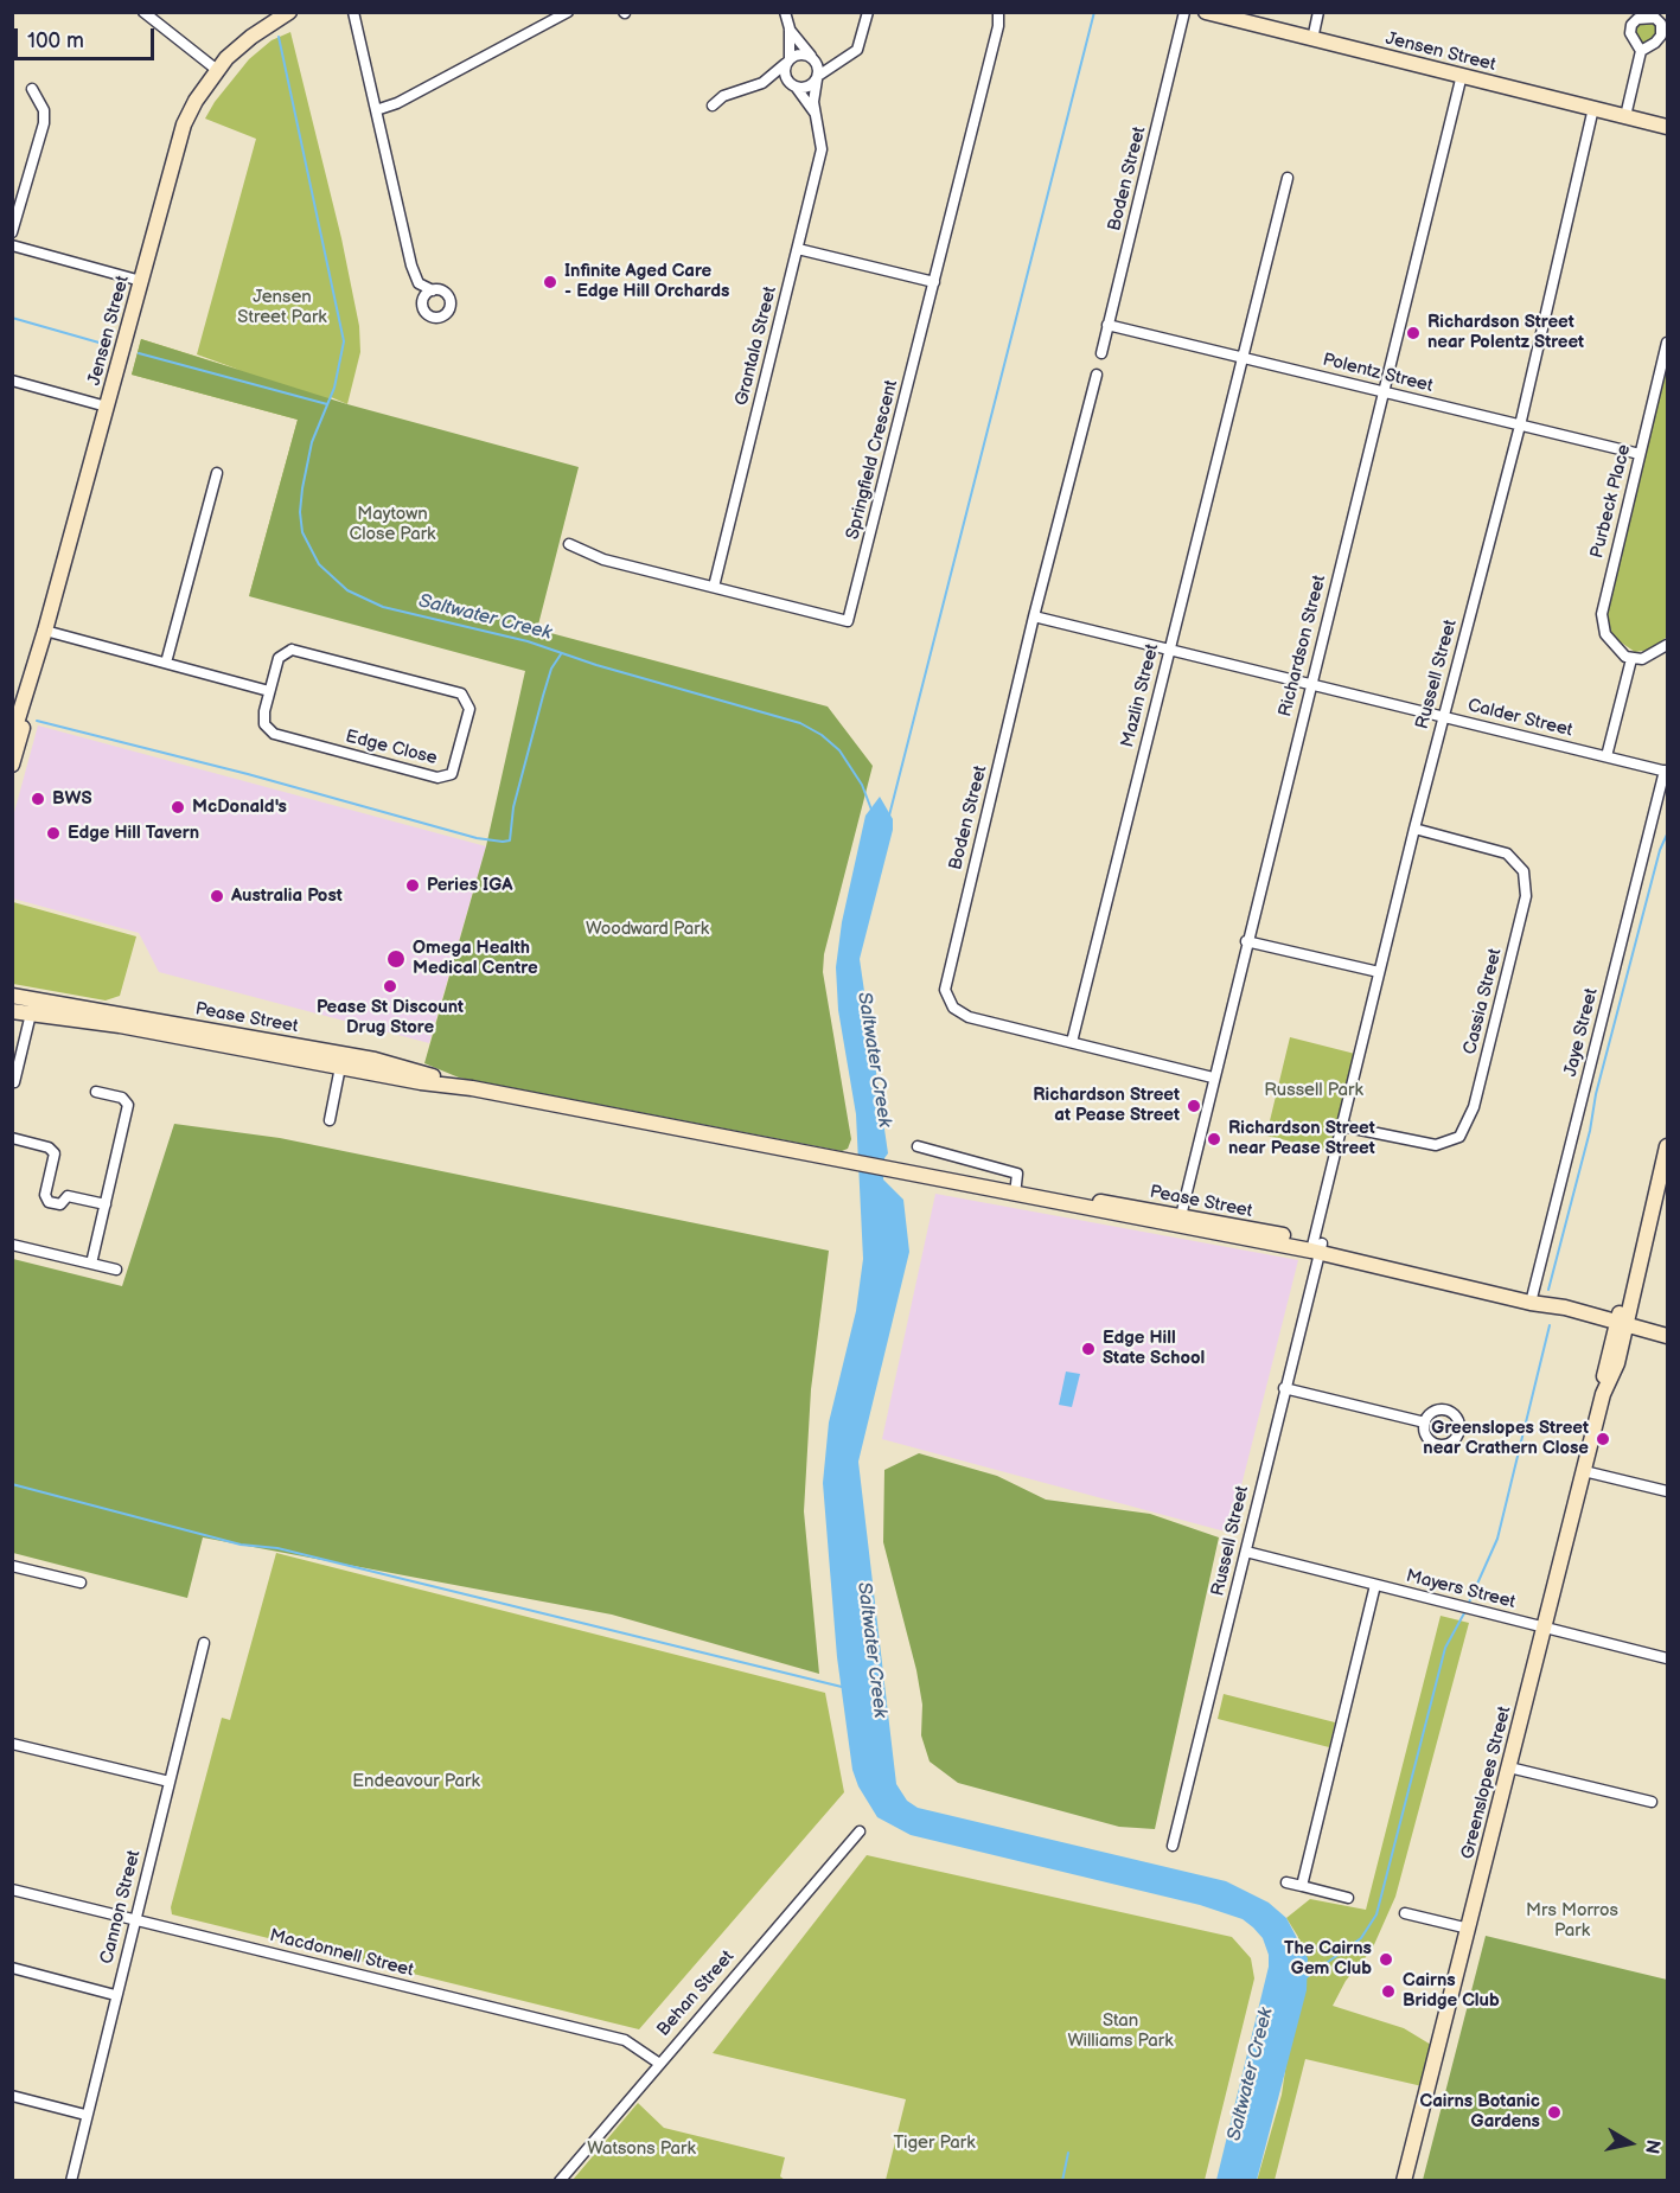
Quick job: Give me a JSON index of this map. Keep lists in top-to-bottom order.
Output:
{
  "streets": {
    "street": [
      "Jensen Street",
      "Boden Street",
      "Grantala Street",
      "Polentz Street",
      "Springfield Crescent",
      "Purbeck Place",
      "Richardson Street",
      "Russell Street",
      "Mazlin Street",
      "Calder Street",
      "Edge Close",
      "Cassia Street",
      "Pease Street",
      "Jaye Street",
      "Mayers Street",
      "Greenslopes Street",
      "Cannon Street",
      "Macdonnell Street",
      "Behan Street"
    ]
  },
  "crossings": [
    ["Jensen Street", "Richardson Street"],
    ["Jensen Street", "Russell Street"],
    ["Boden Street", "Polentz Street"],
    ["Boden Street", "Richardson Street"],
    ["Boden Street", "Mazlin Street"],
    ["Boden Street", "Calder Street"],
    ["Grantala Street", "Springfield Crescent"],
    ["Polentz Street", "Purbeck Place"],
    ["Polentz Street", "Richardson Street"],
    ["Polentz Street", "Russell Street"],
    ["Polentz Street", "Mazlin Street"],
    ["Richardson Street", "Calder Street"],
    ["Richardson Street", "Pease Street"],
    ["Russell Street", "Calder Street"],
    ["Russell Street", "Cassia Street"],
    ["Russell Street", "Pease Street"],
    ["Russell Street", "Mayers Street"],
    ["Mazlin Street", "Calder Street"],
    ["Calder Street", "Jaye Street"],
    ["Pease Street", "Jaye Street"],
    ["Pease Street", "Greenslopes Street"],
    ["Mayers Street", "Greenslopes Street"],
    ["Cannon Street", "Macdonnell Street"],
    ["Macdonnell Street", "Behan Street"]
  ],
  "water": ["Saltwater Creek"],
  "parks": [
    "Jensen Street Park",
    "Maytown Close Park",
    "Woodward Park",
    "Russell Park",
    "Endeavour Park",
    "Mrs Morros Park",
    "Stan Williams Park",
    "Tiger Park",
    "Watsons Park"
  ],
  "places": [
    "Infinite Aged Care - Edge Hill Orchards",
    "Richardson Street near Polentz Street",
    "BWS",
    "McDonald's",
    "Edge Hill Tavern",
    "Peries IGA",
    "Australia Post",
    "Omega Health Medical Centre",
    "Pease St Discount Drug Store",
    "Richardson Street at Pease Street",
    "Richardson Street near Pease Street",
    "Edge Hill State School",
    "Greenslopes Street near Crathern Close",
    "The Cairns Gem Club",
    "Cairns Bridge Club",
    "Cairns Botanic Gardens"
  ],
  "scale_bar": "100 m",
  "north": "right"
}
